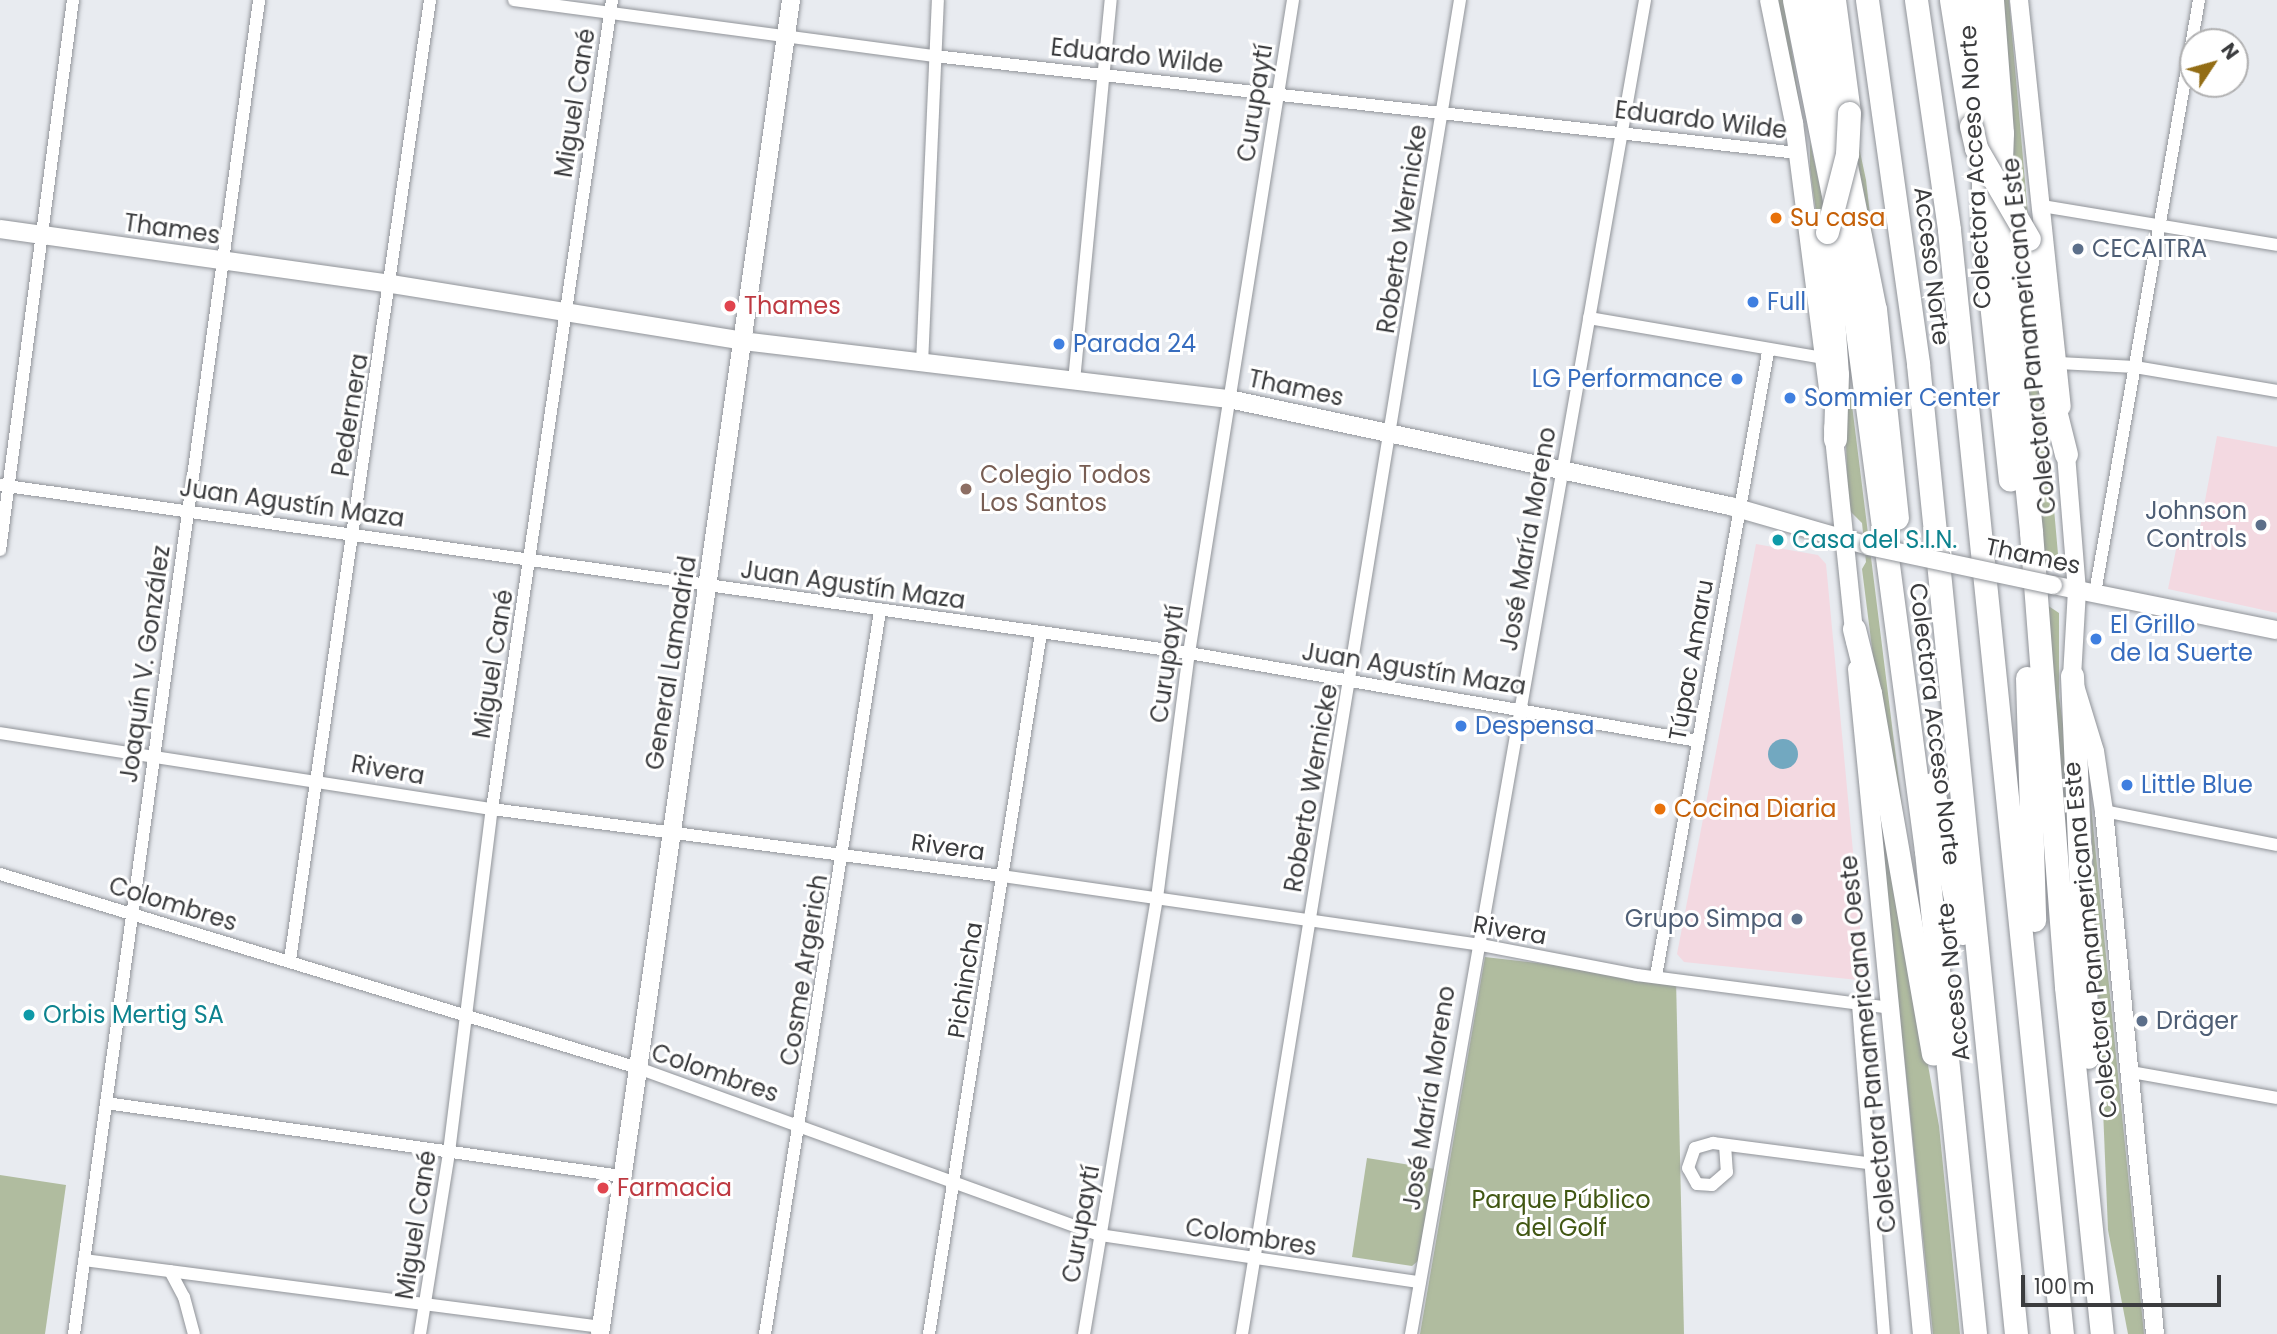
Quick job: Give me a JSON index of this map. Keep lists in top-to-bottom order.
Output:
{
  "streets": {
    "highway": ["Colectora Acceso Norte", "Acceso Norte"],
    "street": [
      "Eduardo Wilde",
      "Miguel Cané",
      "Curupaytí",
      "Thames",
      "Roberto Wernicke",
      "Colectora Panamericana Este",
      "Pedernera",
      "Juan Agustín Maza",
      "José María Moreno",
      "Túpac Amaru",
      "General Lamadrid",
      "Joaquín V. González",
      "Rivera",
      "Colombres",
      "Cosme Argerich",
      "Pichincha",
      "Colectora Panamericana Oeste"
    ]
  },
  "crossings": [
    ["Eduardo Wilde", "Miguel Cané"],
    ["Eduardo Wilde", "Curupaytí"],
    ["Eduardo Wilde", "Roberto Wernicke"],
    ["Eduardo Wilde", "José María Moreno"],
    ["Eduardo Wilde", "General Lamadrid"],
    ["Eduardo Wilde", "Colectora Panamericana Oeste"],
    ["Miguel Cané", "Thames"],
    ["Miguel Cané", "Juan Agustín Maza"],
    ["Miguel Cané", "Rivera"],
    ["Miguel Cané", "Colombres"],
    ["Curupaytí", "Thames"],
    ["Curupaytí", "Juan Agustín Maza"],
    ["Curupaytí", "Rivera"],
    ["Curupaytí", "Colombres"],
    ["Thames", "Roberto Wernicke"],
    ["Thames", "Colectora Panamericana Este"],
    ["Thames", "Pedernera"],
    ["Thames", "José María Moreno"],
    ["Thames", "Túpac Amaru"],
    ["Thames", "General Lamadrid"],
    ["Thames", "Joaquín V. González"],
    ["Thames", "Colectora Panamericana Oeste"],
    ["Roberto Wernicke", "Juan Agustín Maza"],
    ["Roberto Wernicke", "Rivera"],
    ["Roberto Wernicke", "Colombres"],
    ["Pedernera", "Juan Agustín Maza"],
    ["Pedernera", "Rivera"],
    ["Pedernera", "Colombres"],
    ["Juan Agustín Maza", "José María Moreno"],
    ["Juan Agustín Maza", "Túpac Amaru"],
    ["Juan Agustín Maza", "General Lamadrid"],
    ["Juan Agustín Maza", "Joaquín V. González"],
    ["Juan Agustín Maza", "Cosme Argerich"],
    ["Juan Agustín Maza", "Pichincha"],
    ["José María Moreno", "Rivera"],
    ["José María Moreno", "Colombres"],
    ["Túpac Amaru", "Rivera"],
    ["General Lamadrid", "Rivera"],
    ["General Lamadrid", "Colombres"],
    ["Joaquín V. González", "Rivera"],
    ["Joaquín V. González", "Colombres"],
    ["Rivera", "Cosme Argerich"],
    ["Rivera", "Pichincha"],
    ["Rivera", "Colectora Panamericana Oeste"],
    ["Colombres", "Cosme Argerich"],
    ["Colombres", "Pichincha"]
  ],
  "parks": ["Parque Público del Golf"],
  "places": [
    "Su casa",
    "CECAITRA",
    "Full",
    "Thames",
    "Parada 24",
    "LG Performance",
    "Sommier Center",
    "Colegio Todos Los Santos",
    "Johnson Controls",
    "Casa del S.I.N.",
    "El Grillo de la Suerte",
    "Despensa",
    "Little Blue",
    "Cocina Diaria",
    "Grupo Simpa",
    "Orbis Mertig SA",
    "Dräger",
    "Farmacia"
  ],
  "scale_bar": "100 m",
  "north": "top right"
}
